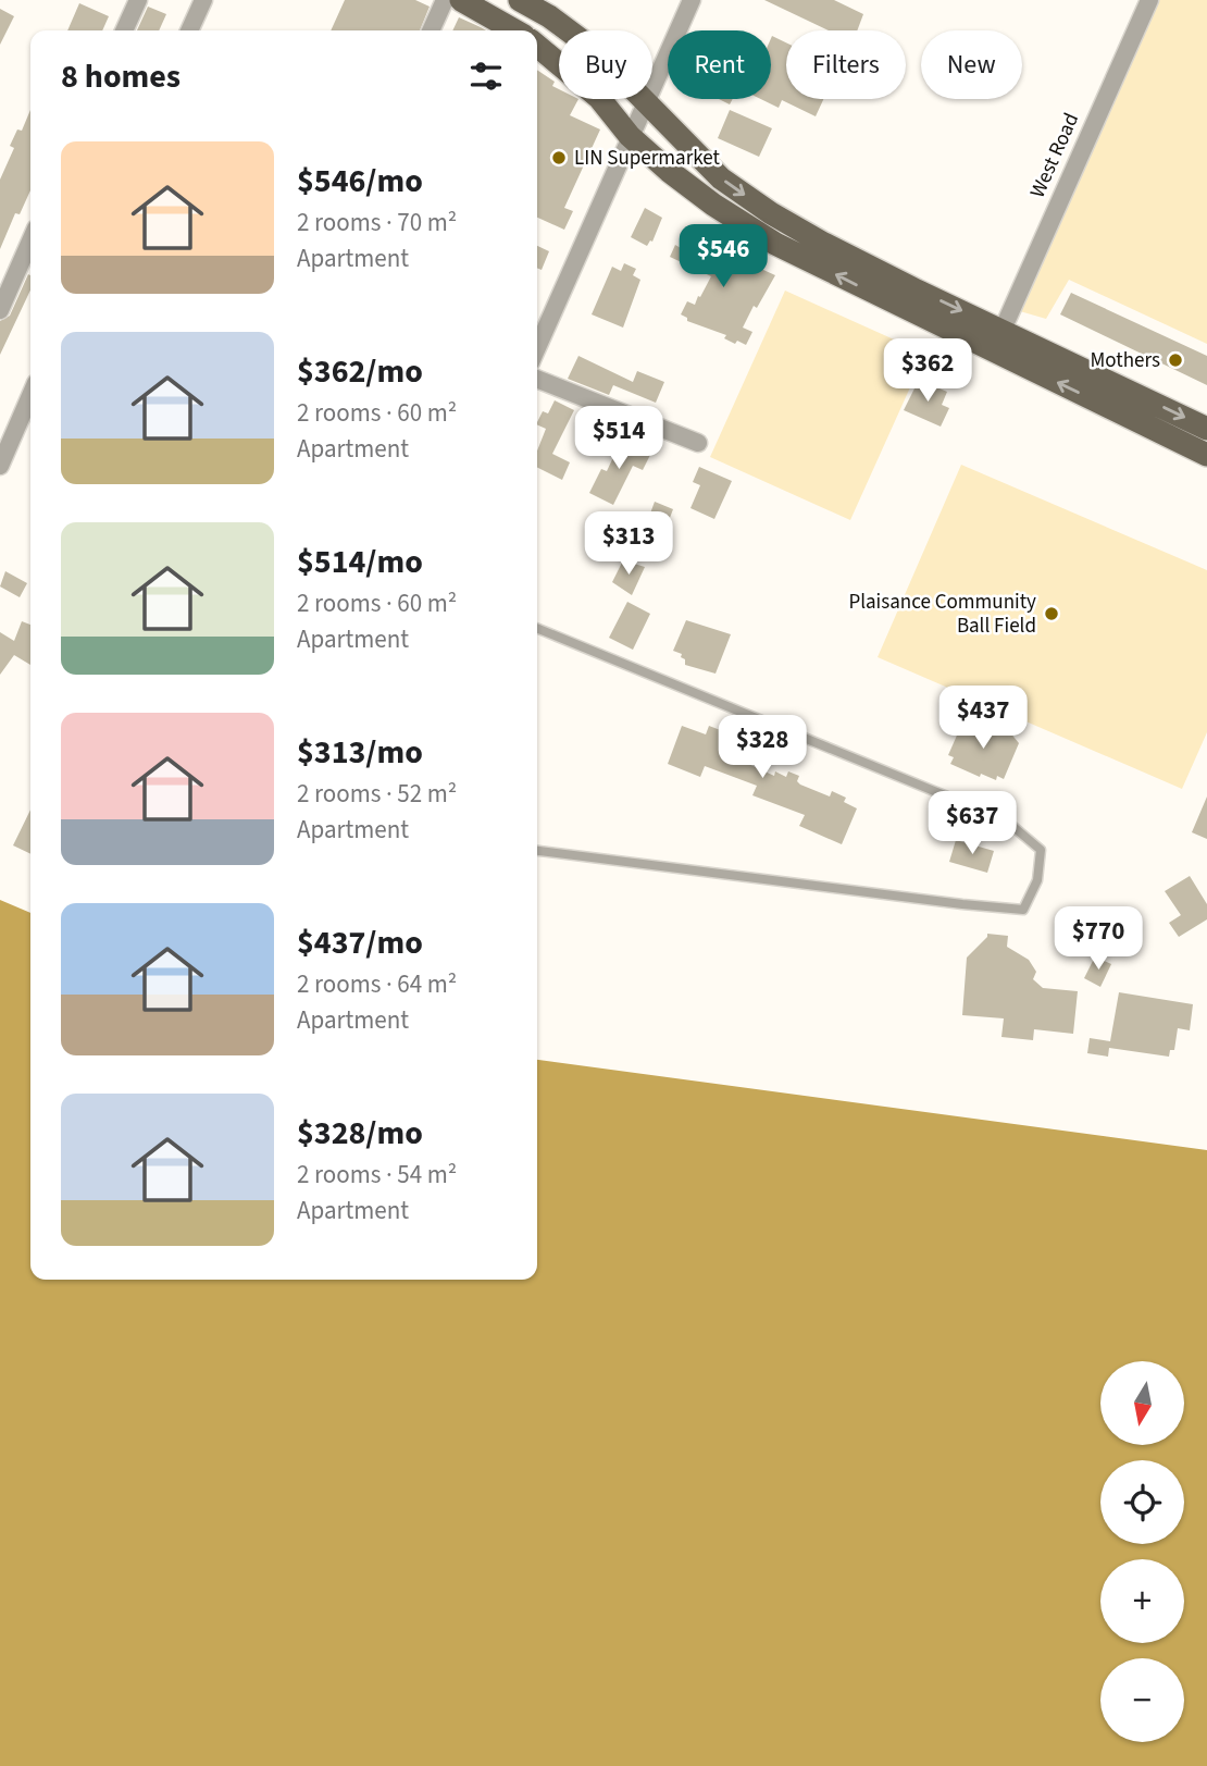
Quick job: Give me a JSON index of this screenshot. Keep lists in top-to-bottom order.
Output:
{
  "streets": {
    "street": ["West Road"]
  },
  "places": ["LIN Supermarket", "Mothers", "Plaisance Community Ball Field"],
  "north": "bottom",
  "page": {
    "chip": [
      "Buy",
      "Rent",
      "Filters",
      "New"
    ],
    "heading": "8 homes",
    "list": [
      {
        "name": "$546/mo",
        "note": "2 rooms · 70 m² · Apartment"
      },
      {
        "name": "$362/mo",
        "note": "2 rooms · 60 m² · Apartment"
      },
      {
        "name": "$514/mo",
        "note": "2 rooms · 60 m² · Apartment"
      },
      {
        "name": "$313/mo",
        "note": "2 rooms · 52 m² · Apartment"
      },
      {
        "name": "$437/mo",
        "note": "2 rooms · 64 m² · Apartment"
      },
      {
        "name": "$328/mo",
        "note": "2 rooms · 54 m² · Apartment"
      }
    ],
    "price": [
      "$546",
      "$362",
      "$514",
      "$313",
      "$437",
      "$328",
      "$637",
      "$770"
    ],
    "map_buttons": ["+", "−"]
  }
}
